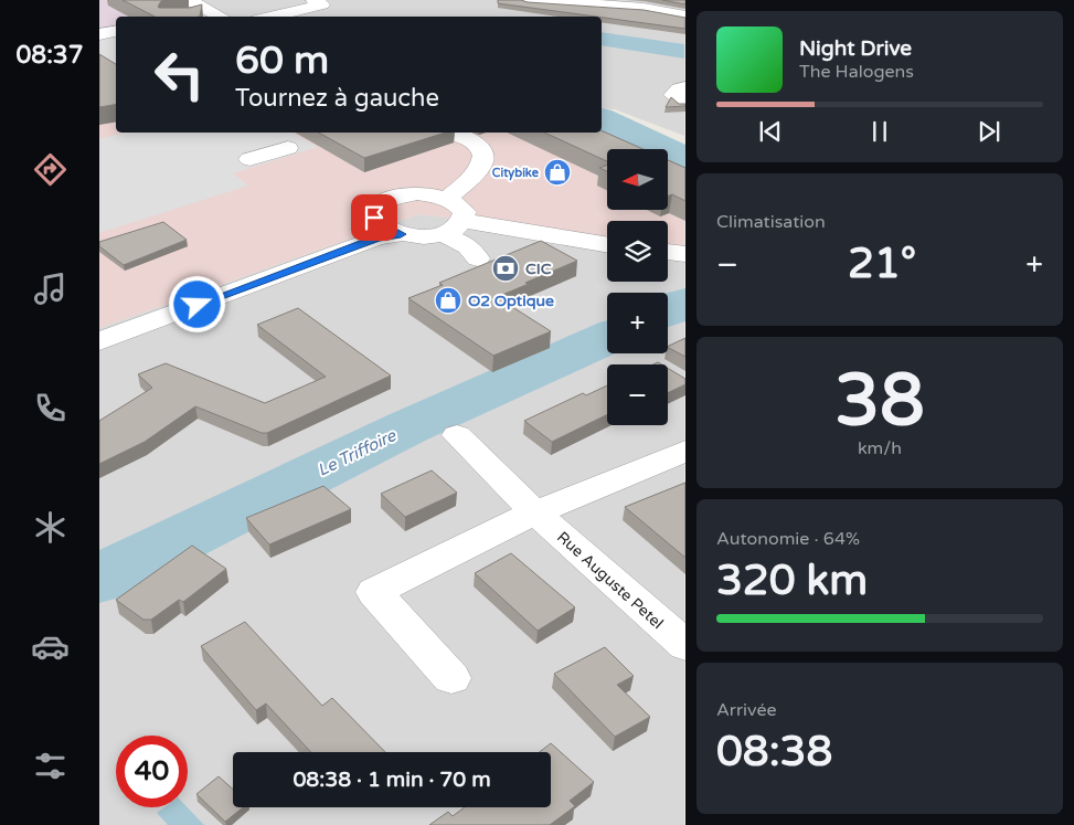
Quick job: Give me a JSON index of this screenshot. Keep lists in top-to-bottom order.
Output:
{
  "streets": {
    "street": ["Rue Auguste Petel"]
  },
  "water": ["Le Triffoire"],
  "places": {
    "shop": ["Citybike", "O2 Optique"],
    "bank": ["CIC"]
  },
  "north": "left",
  "page": {
    "tabs": "08:37",
    "turn": ["60 m", "Tournez à gauche"],
    "song": ["Night Drive", "The Halogens"],
    "map_buttons": ["+", "−"],
    "tile": [
      "Climatisation",
      ["38", "km/h"],
      ["Autonomie · 64%", "320 km"],
      ["Arrivée", "08:38"]
    ],
    "heat": ["−", "21°", "+"],
    "limit": "40",
    "trip": "08:38 · 1 min · 70 m"
  }
}
